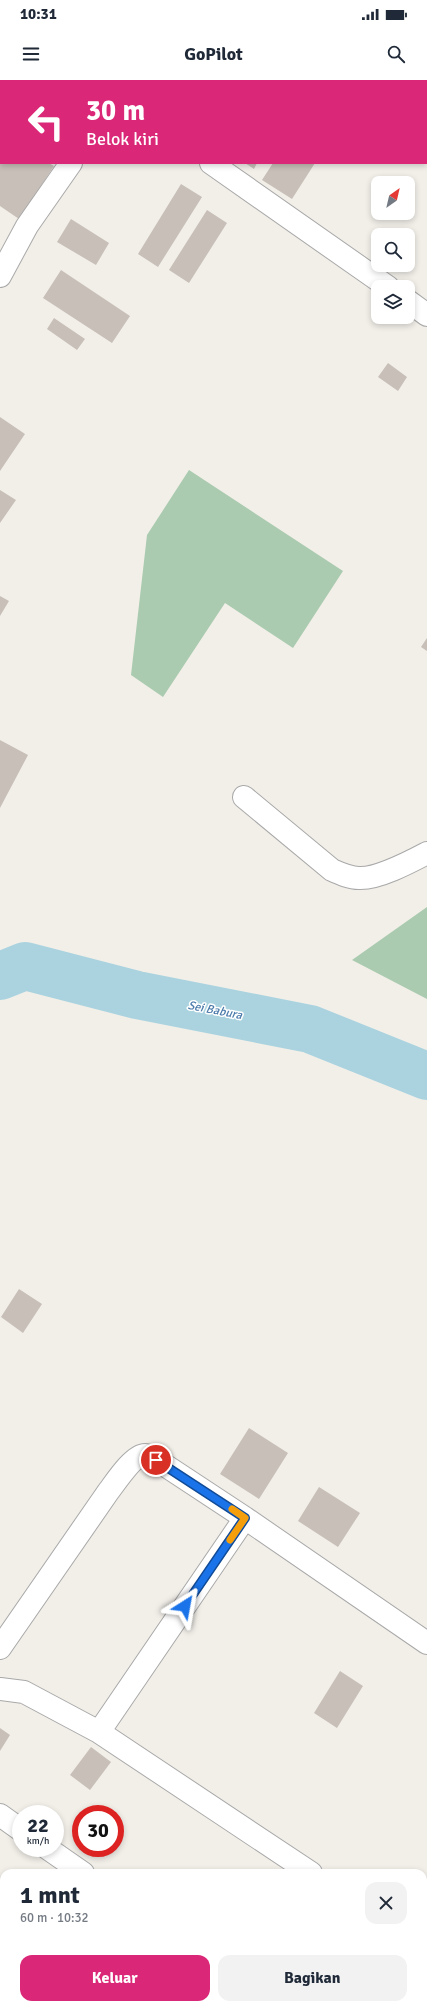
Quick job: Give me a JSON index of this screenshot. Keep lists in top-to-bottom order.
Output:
{
  "water": ["Sei Babura"],
  "north": "top right",
  "page": {
    "status": "10:31",
    "header": "GoPilot",
    "turn": ["30 m", "Belok kiri"],
    "speed": "22 km/h",
    "limit": "30",
    "heading": ["1 mnt", "60 m · 10:32"],
    "buttons": ["Keluar", "Bagikan"]
  }
}
